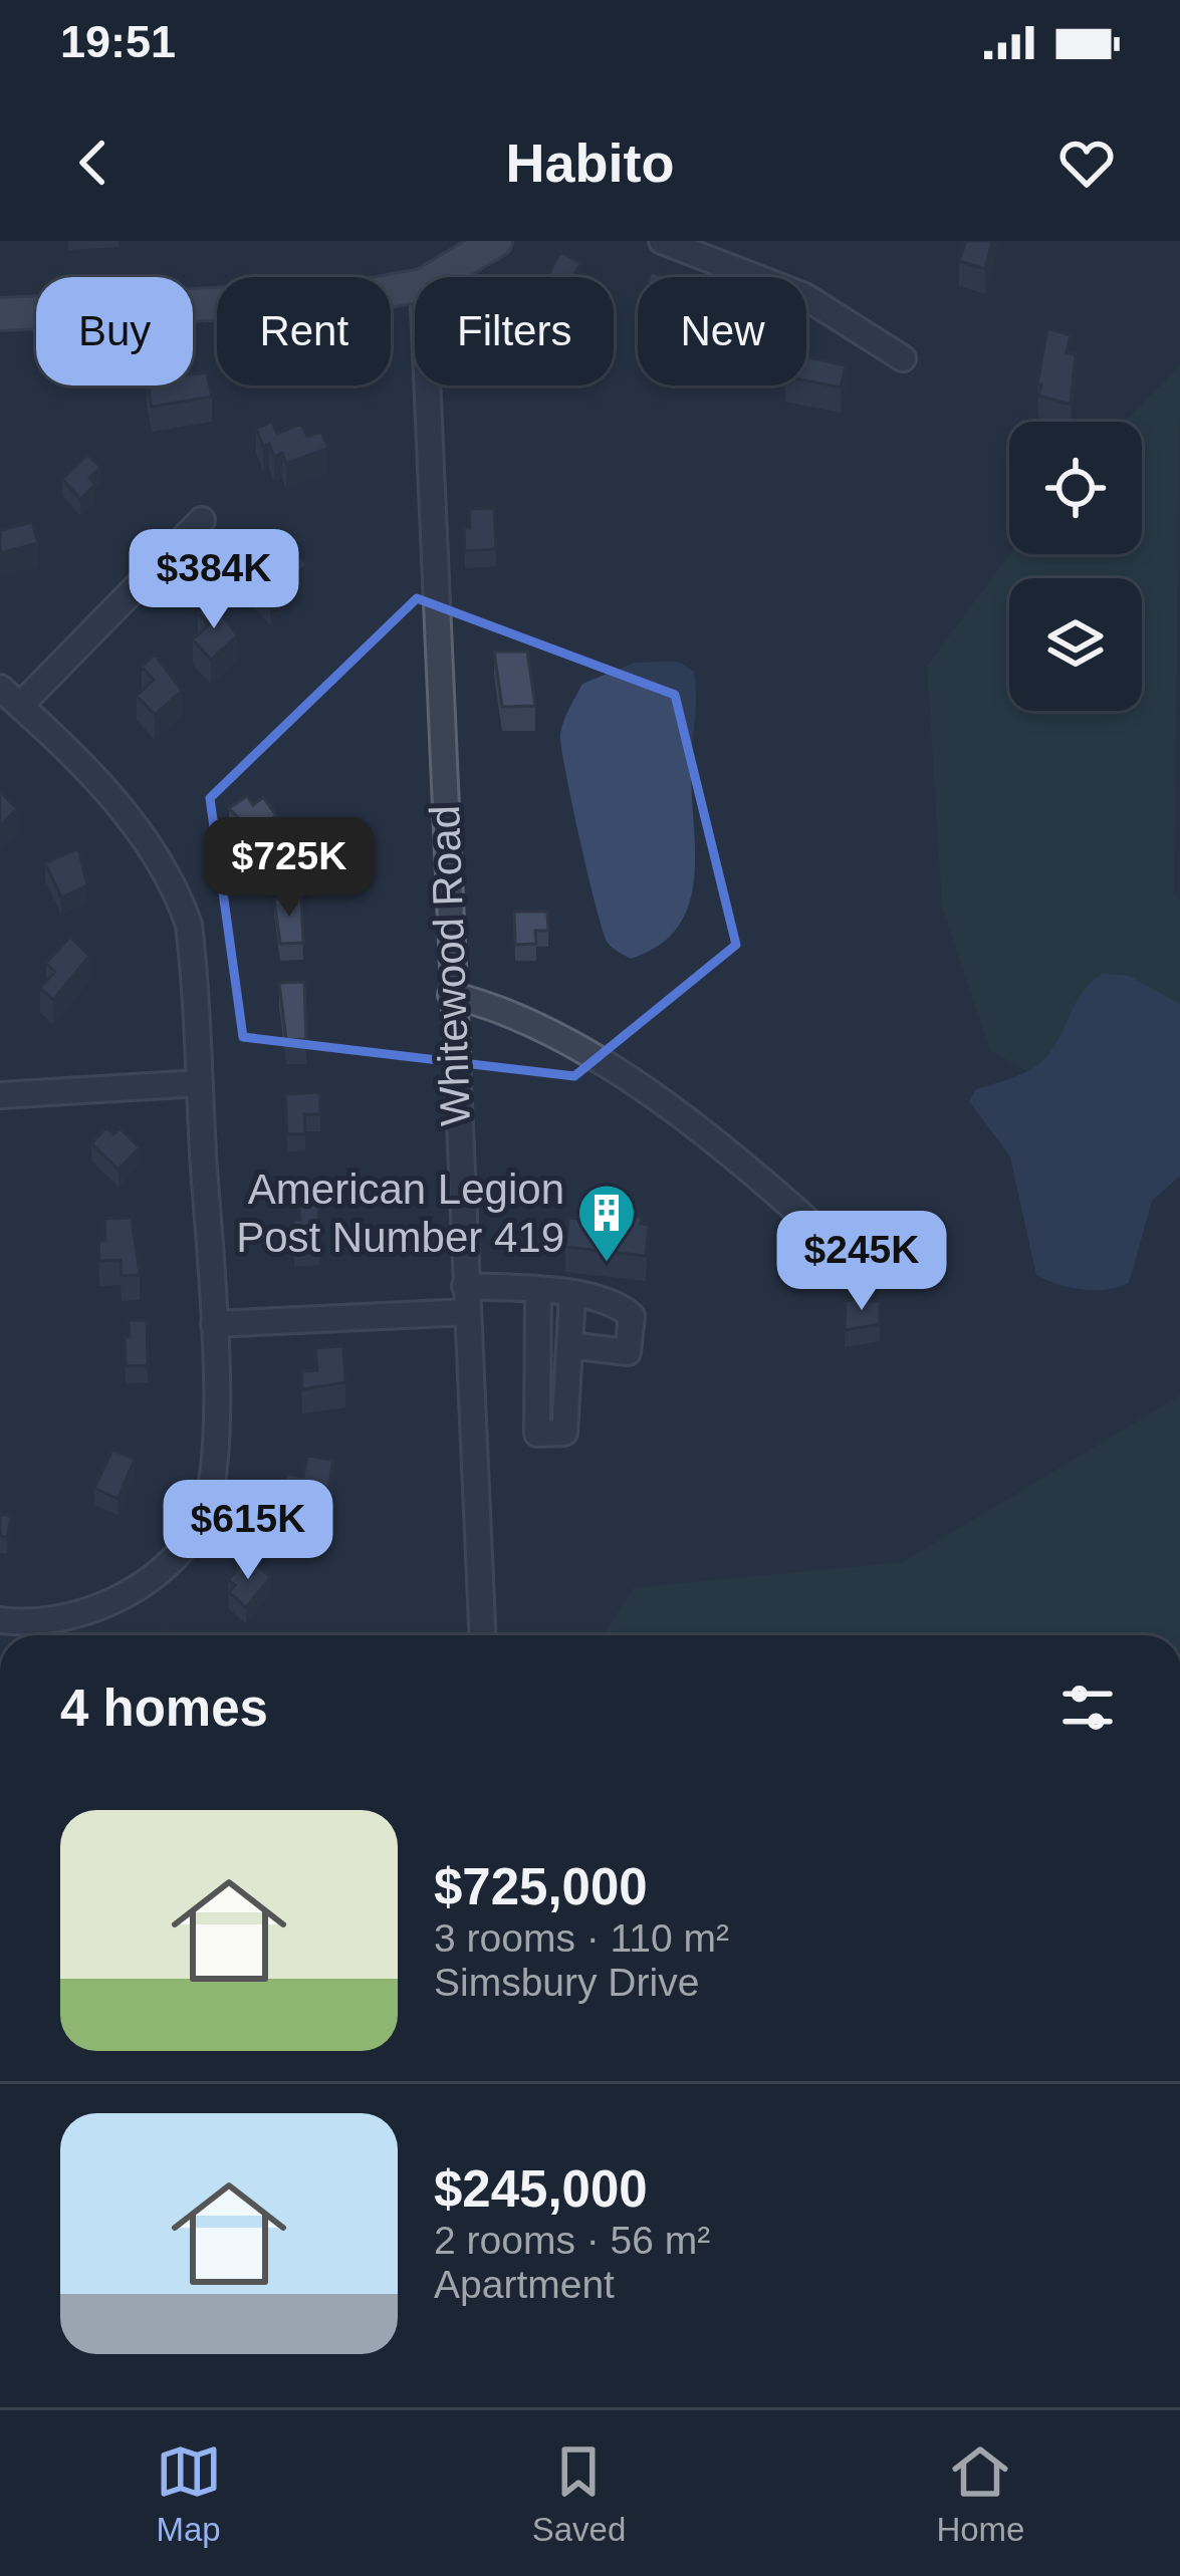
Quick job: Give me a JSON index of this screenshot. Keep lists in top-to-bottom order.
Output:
{
  "streets": {
    "street": ["Whitewood Road"]
  },
  "places": {
    "building": ["American Legion Post Number 419"]
  },
  "page": {
    "status": "19:51",
    "header": "Habito",
    "chip": [
      "Buy",
      "Rent",
      "Filters",
      "New"
    ],
    "price": [
      "$384K",
      "$725K",
      "$245K",
      "$615K"
    ],
    "heading": "4 homes",
    "list": [
      {
        "name": "$725,000",
        "note": "3 rooms · 110 m² · Simsbury Drive"
      },
      {
        "name": "$245,000",
        "note": "2 rooms · 56 m² · Apartment"
      }
    ],
    "tabs": ["Map", "Saved", "Home"]
  }
}
